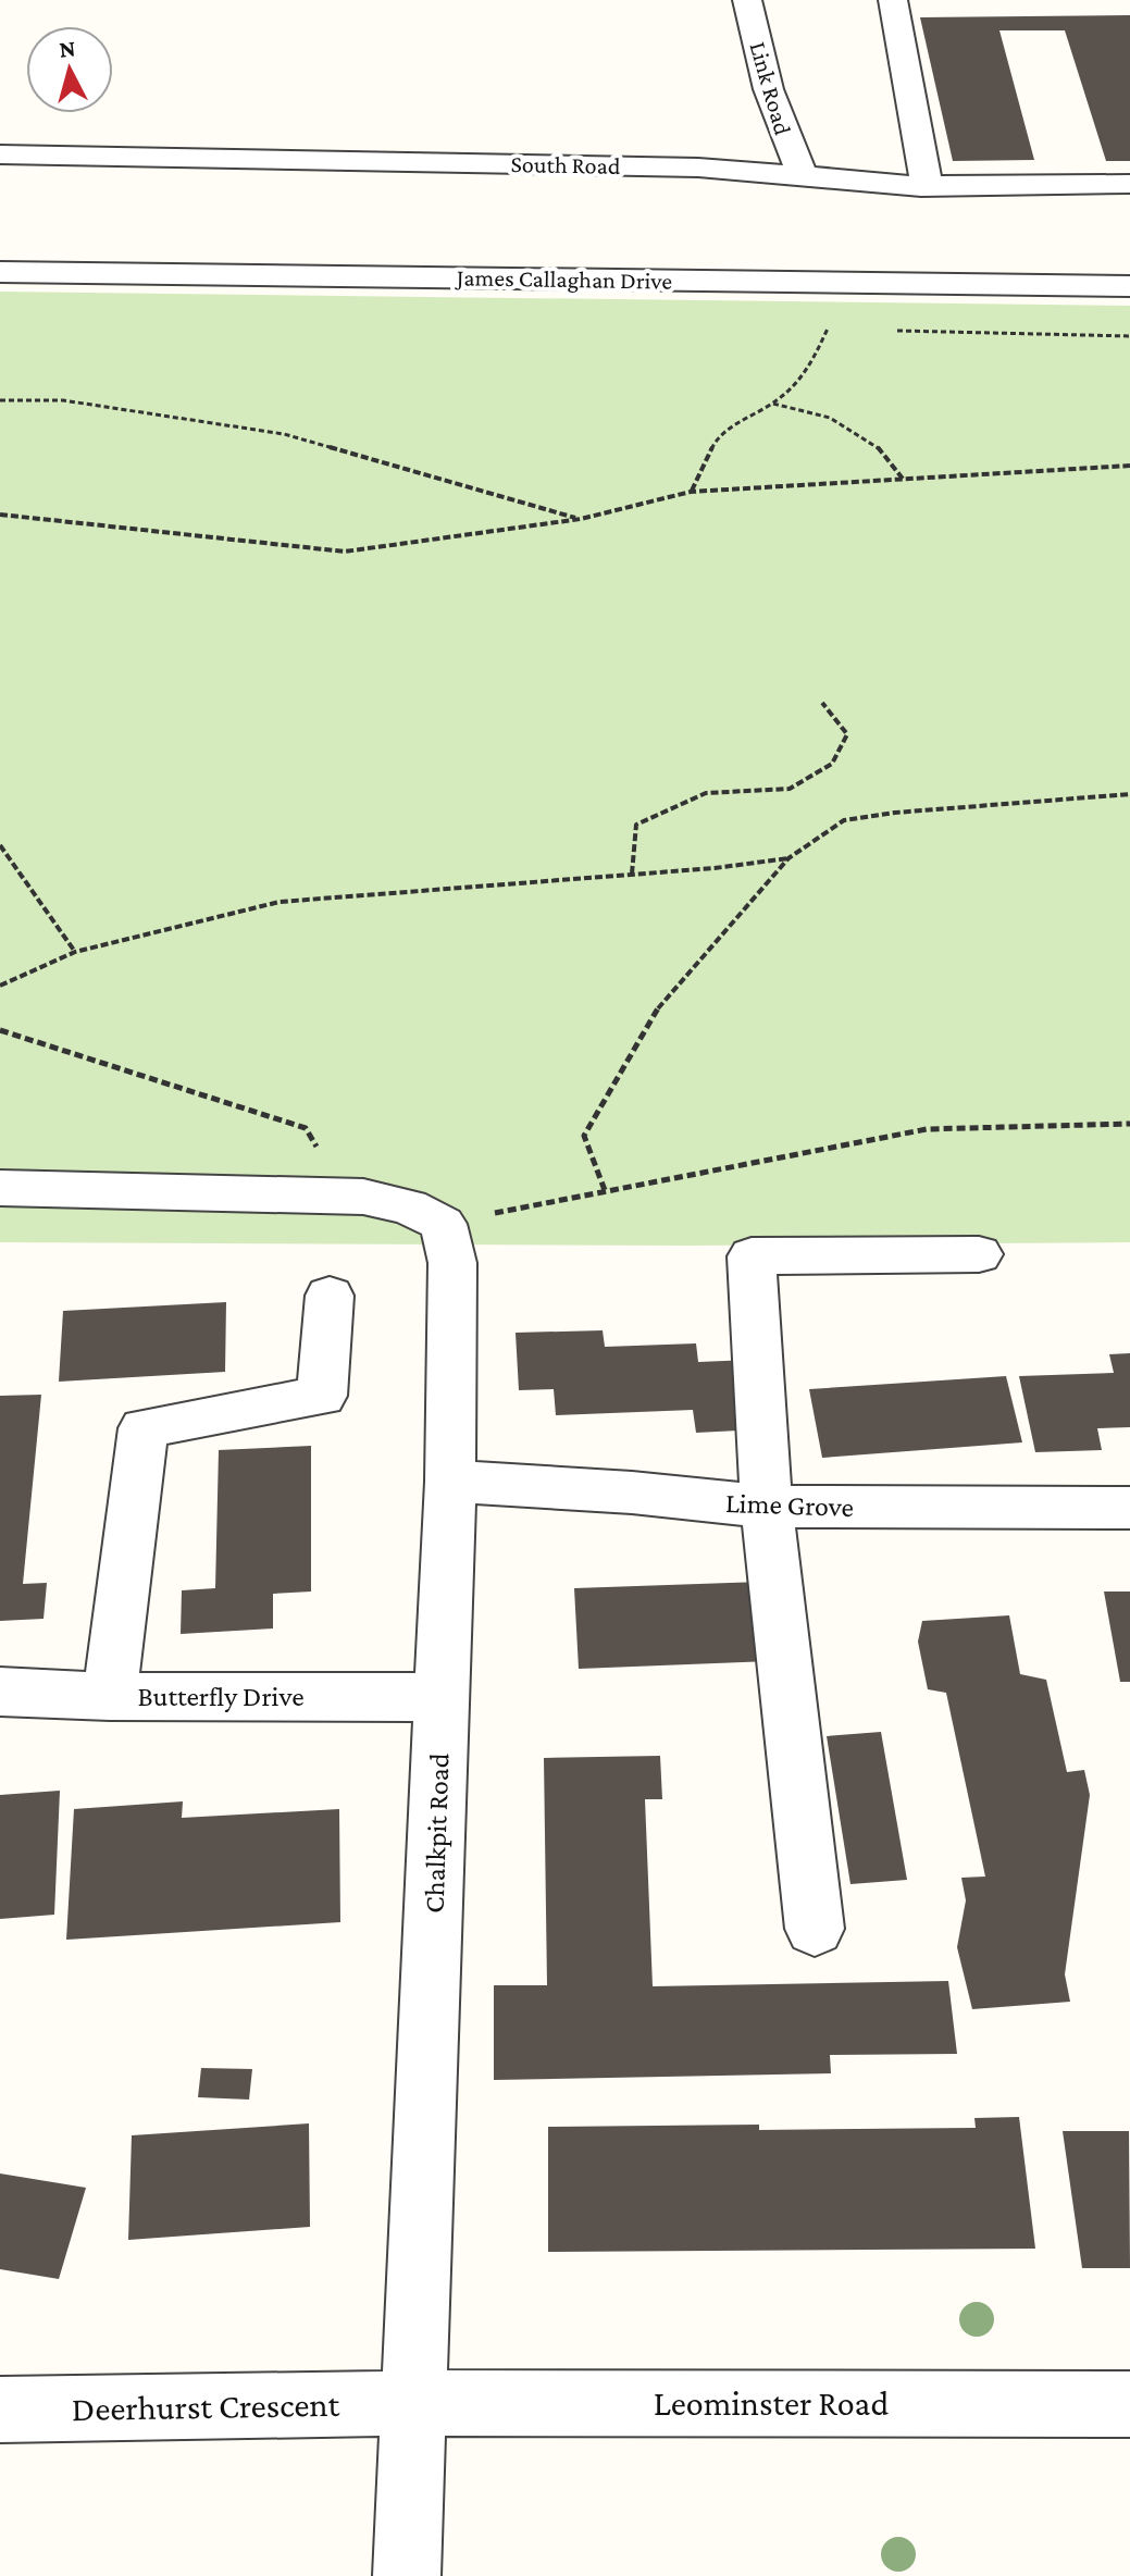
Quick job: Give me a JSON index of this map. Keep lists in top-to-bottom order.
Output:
{
  "streets": {
    "street": [
      "Link Road",
      "South Road",
      "James Callaghan Drive",
      "Lime Grove",
      "Butterfly Drive",
      "Chalkpit Road",
      "Leominster Road",
      "Deerhurst Crescent"
    ]
  },
  "crossings": [
    ["Link Road", "South Road"],
    ["Lime Grove", "Chalkpit Road"],
    ["Butterfly Drive", "Chalkpit Road"],
    ["Chalkpit Road", "Leominster Road"],
    ["Chalkpit Road", "Deerhurst Crescent"],
    ["Leominster Road", "Deerhurst Crescent"]
  ],
  "north": "top"
}
